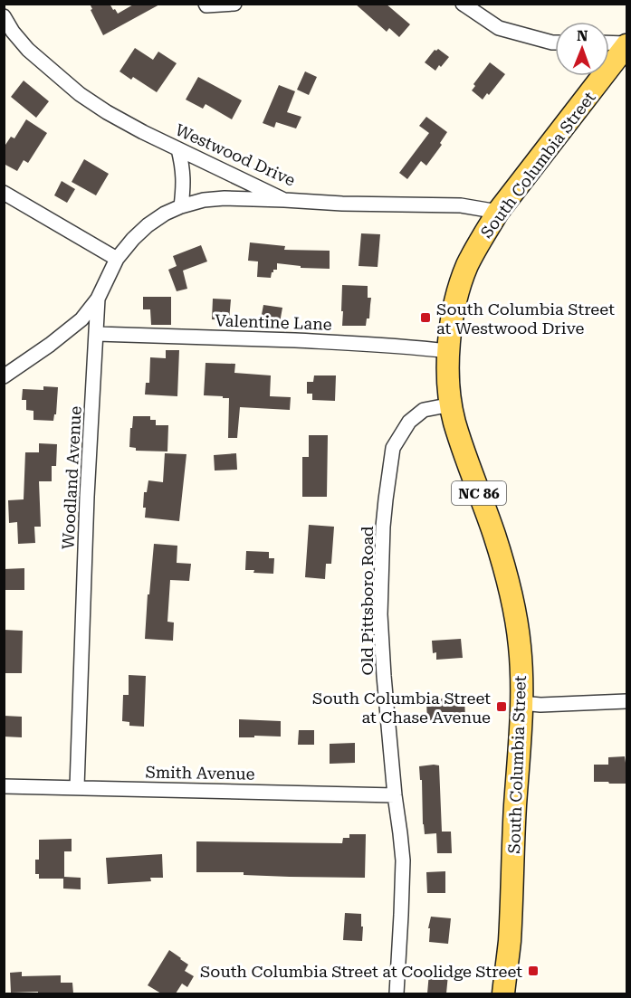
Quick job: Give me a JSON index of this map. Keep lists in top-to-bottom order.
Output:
{
  "streets": {
    "main road": ["South Columbia Street", "NC 86"],
    "street": [
      "Westwood Drive",
      "Valentine Lane",
      "Woodland Avenue",
      "Old Pittsboro Road",
      "Smith Avenue"
    ]
  },
  "crossings": [
    ["Westwood Drive", "South Columbia Street"],
    ["Westwood Drive", "Woodland Avenue"],
    ["South Columbia Street", "Valentine Lane"],
    ["South Columbia Street", "Old Pittsboro Road"],
    ["Valentine Lane", "Woodland Avenue"],
    ["Woodland Avenue", "Smith Avenue"],
    ["Old Pittsboro Road", "Smith Avenue"]
  ],
  "places": {
    "transit": ["South Columbia Street at Westwood Drive", "South Columbia Street at Chase Avenue", "South Columbia Street at Coolidge Street"]
  },
  "north": "top"
}
